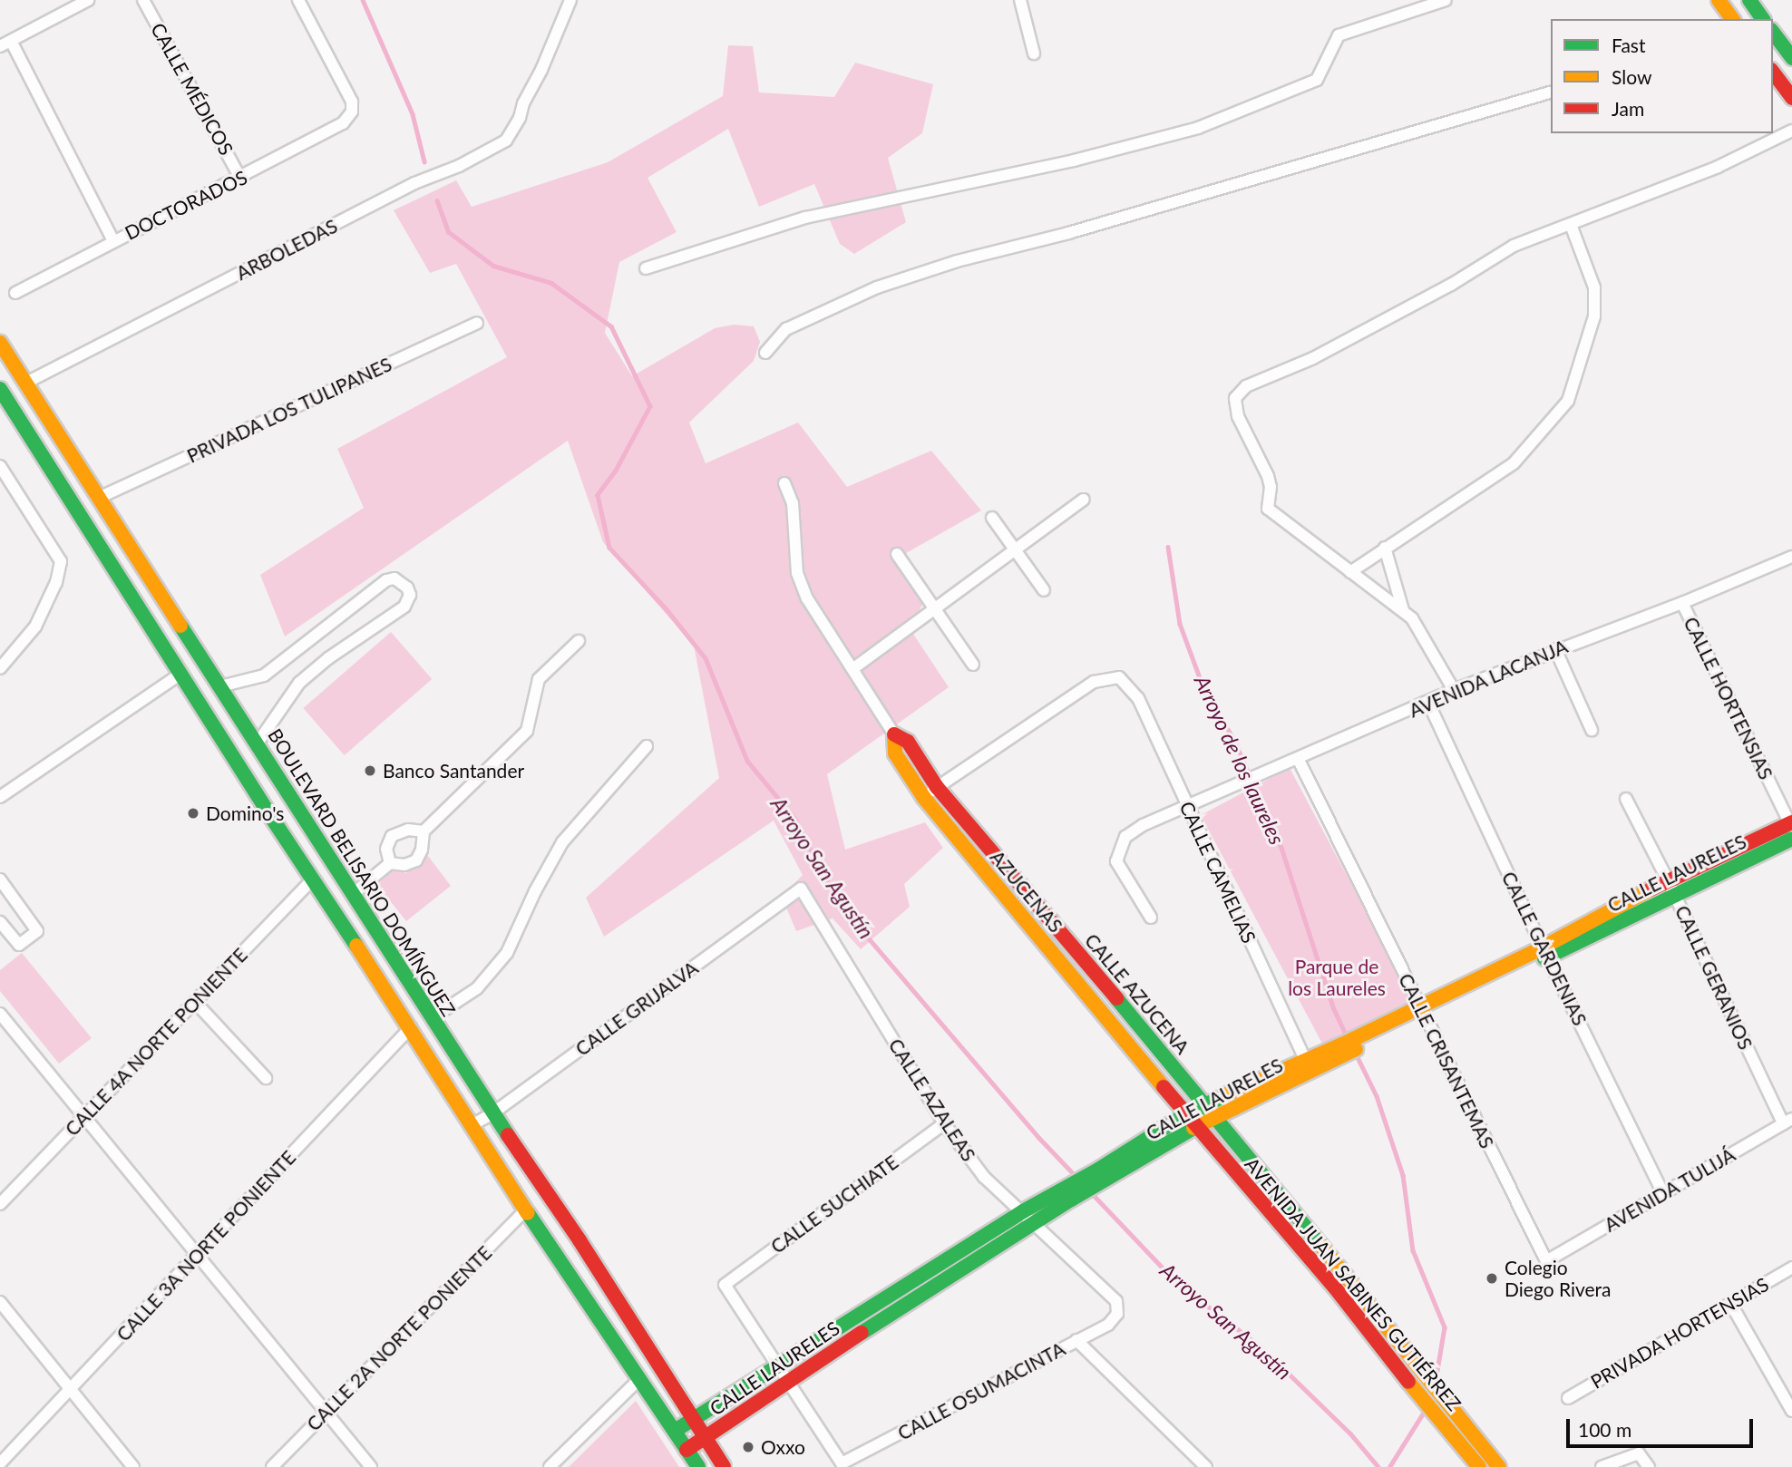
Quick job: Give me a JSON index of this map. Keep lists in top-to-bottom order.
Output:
{
  "streets": {
    "street": [
      "CALLE MÉDICOS",
      "DOCTORADOS",
      "ARBOLEDAS",
      "PRIVADA LOS TULIPANES",
      "AVENIDA LACANJA",
      "CALLE HORTENSIAS",
      "BOULEVARD BELISARIO DOMÍNGUEZ",
      "CALLE CAMELIAS",
      "CALLE LAURELES",
      "AZUCENAS",
      "CALLE GARDENIAS",
      "CALLE GERANIOS",
      "CALLE AZUCENA",
      "CALLE GRIJALVA",
      "CALLE 4A NORTE PONIENTE",
      "CALLE CRISANTEMAS",
      "CALLE AZALEAS",
      "AVENIDA TULIJÁ",
      "CALLE SUCHIATE",
      "CALLE 3A NORTE PONIENTE",
      "AVENIDA JUAN SABINES GUTIÉRREZ",
      "PRIVADA HORTENSIAS",
      "CALLE 2A NORTE PONIENTE",
      "CALLE OSUMACINTA"
    ]
  },
  "crossings": [
    ["CALLE MÉDICOS", "DOCTORADOS"],
    ["ARBOLEDAS", "BOULEVARD BELISARIO DOMÍNGUEZ"],
    ["PRIVADA LOS TULIPANES", "BOULEVARD BELISARIO DOMÍNGUEZ"],
    ["AVENIDA LACANJA", "CALLE HORTENSIAS"],
    ["AVENIDA LACANJA", "CALLE CAMELIAS"],
    ["AVENIDA LACANJA", "CALLE GARDENIAS"],
    ["AVENIDA LACANJA", "CALLE CRISANTEMAS"],
    ["BOULEVARD BELISARIO DOMÍNGUEZ", "CALLE LAURELES"],
    ["BOULEVARD BELISARIO DOMÍNGUEZ", "CALLE GRIJALVA"],
    ["CALLE CAMELIAS", "CALLE LAURELES"],
    ["CALLE CAMELIAS", "CALLE AZUCENA"],
    ["CALLE LAURELES", "AZUCENAS"],
    ["CALLE LAURELES", "CALLE GARDENIAS"],
    ["CALLE LAURELES", "CALLE GERANIOS"],
    ["CALLE LAURELES", "CALLE AZUCENA"],
    ["CALLE LAURELES", "CALLE AZALEAS"],
    ["CALLE LAURELES", "CALLE SUCHIATE"],
    ["CALLE LAURELES", "AVENIDA JUAN SABINES GUTIÉRREZ"],
    ["CALLE LAURELES", "CALLE OSUMACINTA"],
    ["AZUCENAS", "AVENIDA JUAN SABINES GUTIÉRREZ"],
    ["CALLE GARDENIAS", "AVENIDA TULIJÁ"],
    ["CALLE GERANIOS", "AVENIDA TULIJÁ"],
    ["CALLE GRIJALVA", "CALLE AZALEAS"],
    ["CALLE CRISANTEMAS", "AVENIDA TULIJÁ"],
    ["CALLE AZALEAS", "CALLE SUCHIATE"],
    ["CALLE AZALEAS", "CALLE OSUMACINTA"]
  ],
  "water": ["Arroyo de los laureles", "Arroyo San Agustín"],
  "parks": ["Parque de los Laureles"],
  "places": [
    "Banco Santander",
    "Domino's",
    "Colegio Diego Rivera",
    "Oxxo"
  ],
  "legend": ["Fast", "Slow", "Jam"],
  "scale_bar": "100 m"
}
